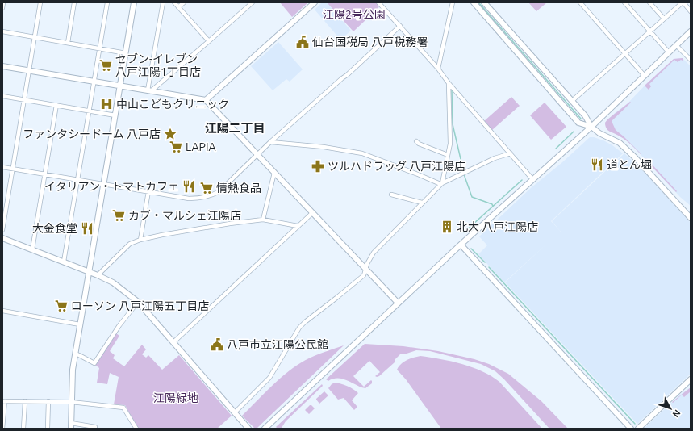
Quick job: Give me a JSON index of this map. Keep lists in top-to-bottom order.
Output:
{
  "districts": ["江陽二丁目"],
  "parks": ["江陽2号公園", "江陽緑地"],
  "places": {
    "public building": ["仙台国税局 八戸税務署", "八戸市立江陽公民館"],
    "supermarket": [
      "セブン-イレブン 八戸江陽1丁目店",
      "LAPIA",
      "情熱食品",
      "カブ・マルシェ江陽店",
      "ローソン 八戸江陽五丁目店"
    ],
    "hospital": ["中山こどもクリニック"],
    "place": ["ファンタシードーム 八戸店"],
    "restaurant": ["道とん堀", "イタリアン・トマトカフェ", "大金食堂"],
    "pharmacy": ["ツルハドラッグ 八戸江陽店"],
    "building": ["北大 八戸江陽店"]
  },
  "north": "bottom right"
}
